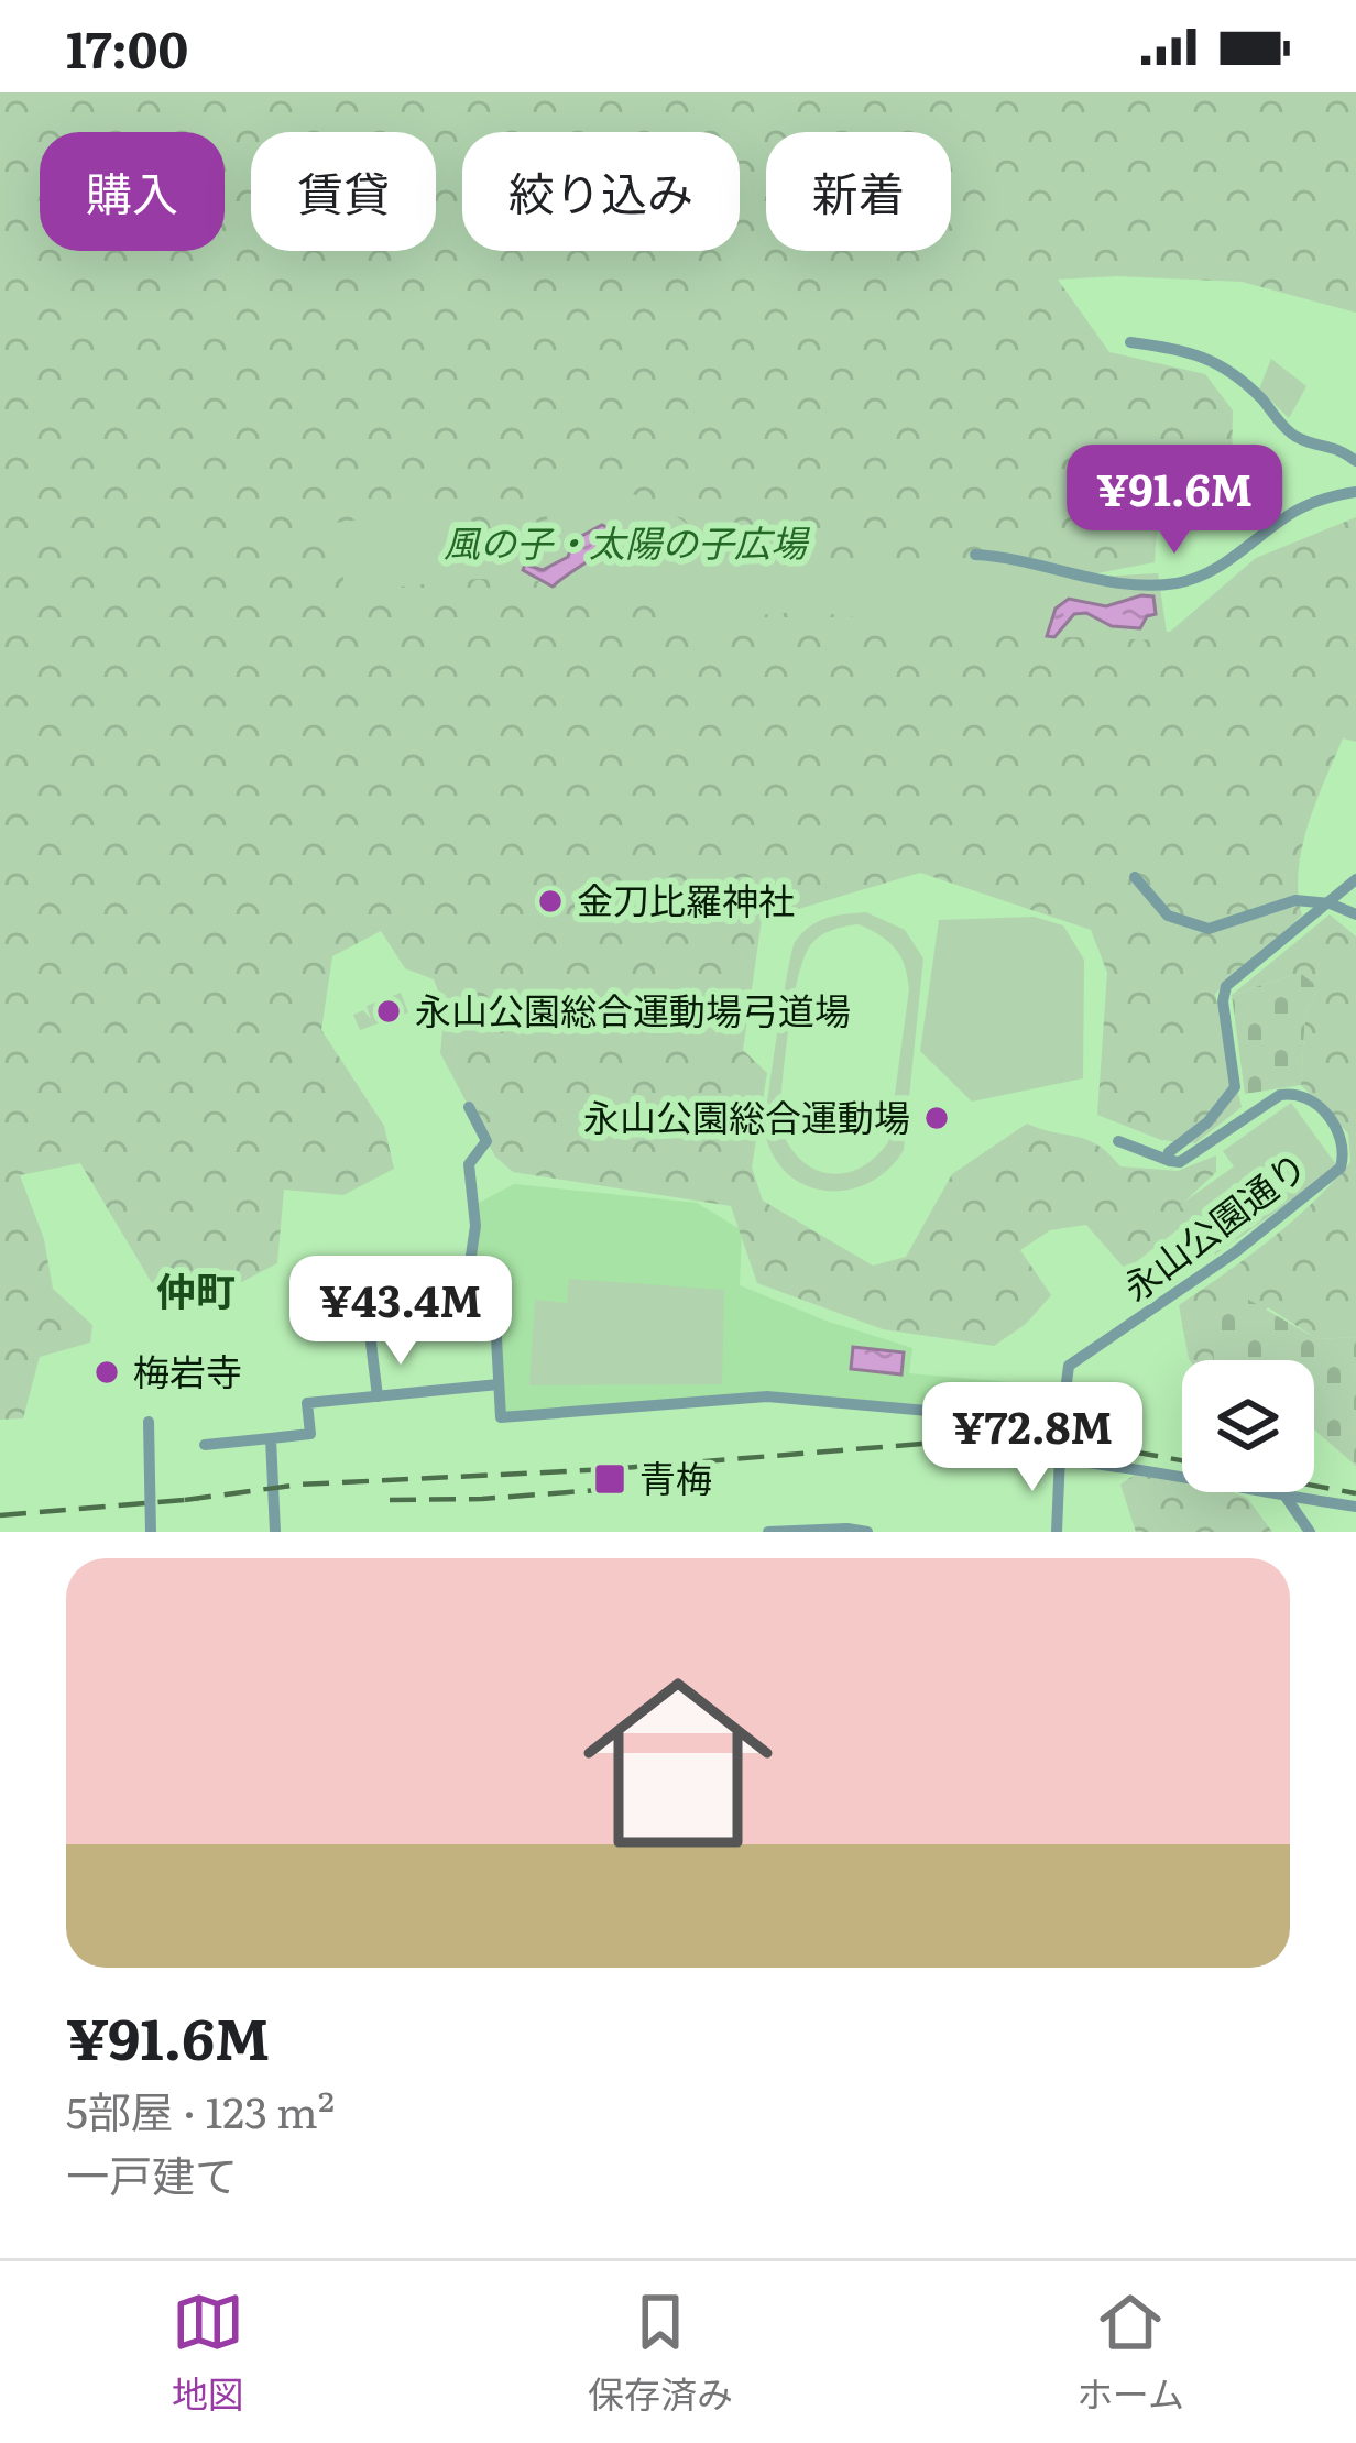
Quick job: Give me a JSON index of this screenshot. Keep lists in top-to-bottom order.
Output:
{
  "streets": {
    "street": ["永山公園通り"]
  },
  "districts": ["仲町"],
  "parks": ["風の子・太陽の子広場"],
  "places": {
    "other": [
      "金刀比羅神社",
      "永山公園総合運動場弓道場",
      "永山公園総合運動場",
      "梅岩寺"
    ],
    "transit": ["青梅"]
  },
  "page": {
    "status": "17:00",
    "chip": [
      "購入",
      "賃貸",
      "絞り込み",
      "新着"
    ],
    "price": ["¥91.6M", "¥43.4M", "¥72.8M"],
    "list": [
      {
        "name": "¥91.6M",
        "note": "5部屋 · 123 m² · 一戸建て"
      }
    ],
    "tabs": ["地図", "保存済み", "ホーム"]
  }
}
